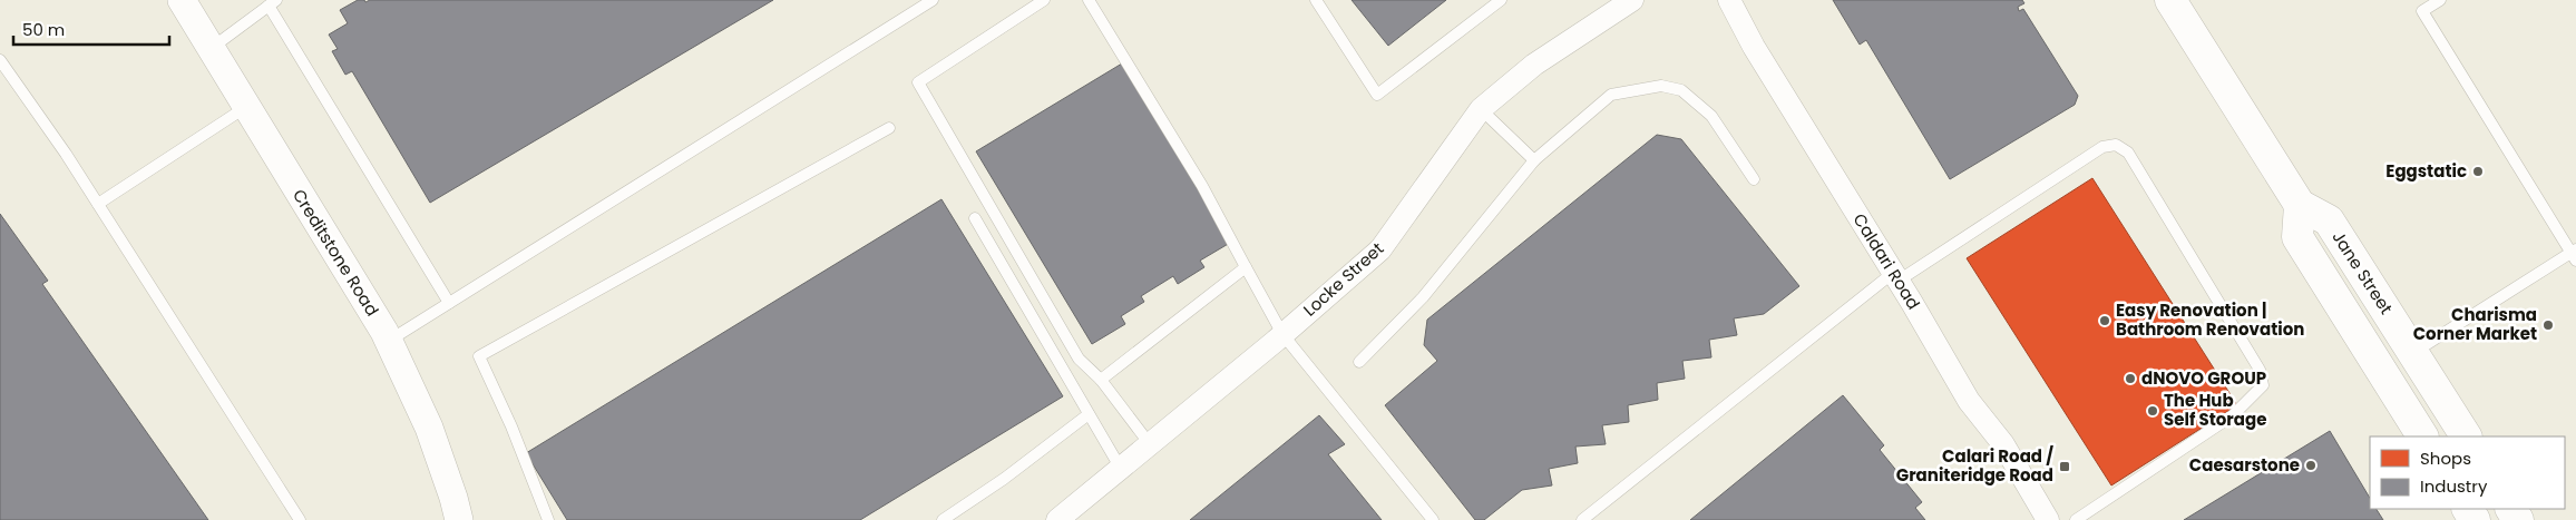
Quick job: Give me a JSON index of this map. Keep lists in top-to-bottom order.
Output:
{
  "streets": {
    "main road": ["Jane Street"],
    "street": ["Creditstone Road", "Caldari Road", "Locke Street"]
  },
  "places": {
    "other": [
      "Eggstatic",
      "Easy Renovation | Bathroom Renovation",
      "Charisma Corner Market",
      "dNOVO GROUP",
      "The Hub Self Storage",
      "Caesarstone"
    ],
    "transit": ["Calari Road / Graniteridge Road"]
  },
  "legend": ["Shops", "Industry"],
  "scale_bar": "50 m"
}
